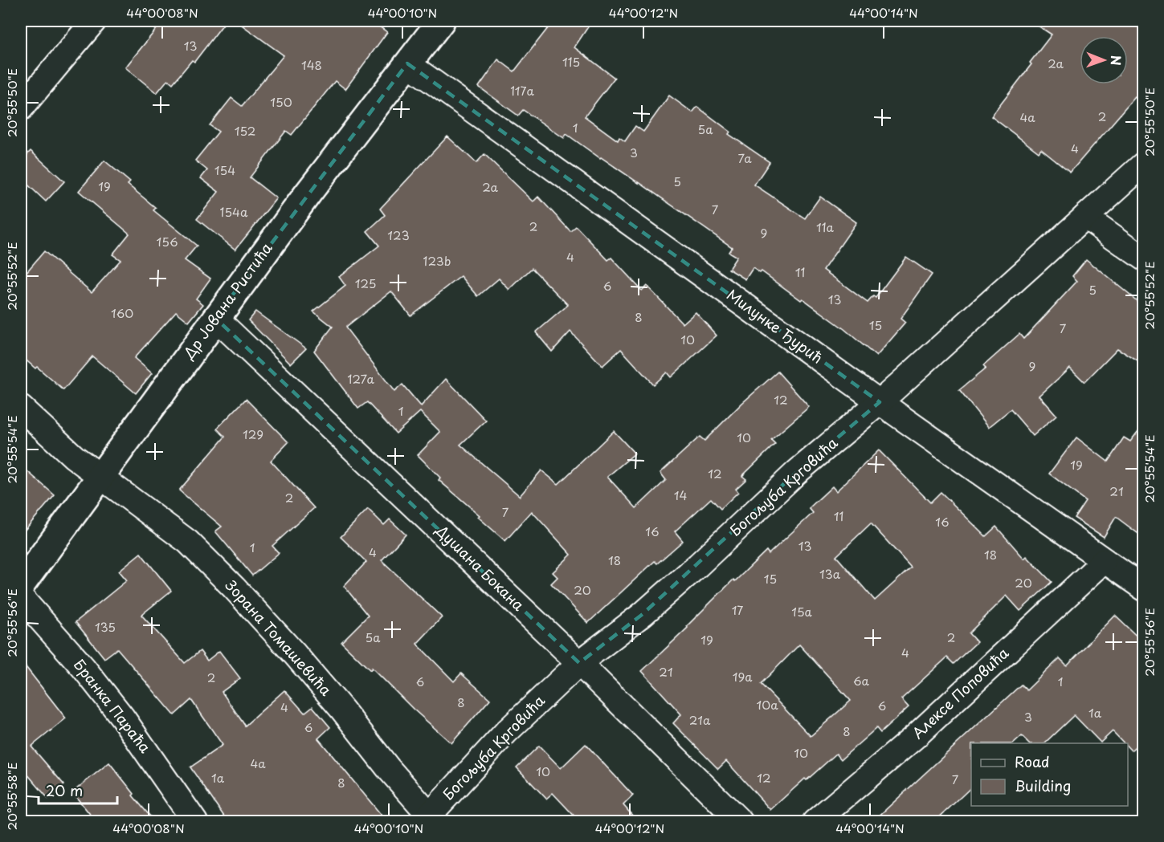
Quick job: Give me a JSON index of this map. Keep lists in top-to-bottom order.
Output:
{
  "streets": {
    "street": [
      "Др Јована Ристића",
      "Милунке Ђурић",
      "Богољуба Крговића",
      "Душана Бокана",
      "Зорана Томашевића",
      "Алексе Поповића",
      "Бранка Параћа"
    ]
  },
  "crossings": [
    ["Др Јована Ристића", "Милунке Ђурић"],
    ["Др Јована Ристића", "Душана Бокана"],
    ["Др Јована Ристића", "Зорана Томашевића"],
    ["Милунке Ђурић", "Богољуба Крговића"],
    ["Милунке Ђурић", "Алексе Поповића"],
    ["Богољуба Крговића", "Душана Бокана"],
    ["Богољуба Крговића", "Зорана Томашевића"]
  ],
  "house_numbers": [
    "13",
    "115",
    "2a",
    "148",
    "117a",
    "150",
    "2",
    "4a",
    "1",
    "5a",
    "152",
    "4",
    "3",
    "7a",
    "154",
    "5",
    "19",
    "2a",
    "7",
    "154a",
    "2",
    "11a",
    "9",
    "123",
    "156",
    "4",
    "123b",
    "11",
    "125",
    "6",
    "5",
    "13",
    "160",
    "8",
    "15",
    "7",
    "10",
    "9",
    "127a",
    "12",
    "1",
    "129",
    "10",
    "19",
    "12",
    "21",
    "14",
    "2",
    "7",
    "11",
    "16",
    "16",
    "13",
    "1",
    "4",
    "18",
    "18",
    "13a",
    "15",
    "20",
    "20",
    "17",
    "15a",
    "135",
    "5a",
    "2",
    "19",
    "4",
    "21",
    "19a",
    "2",
    "6a",
    "6",
    "1",
    "8",
    "10a",
    "6",
    "4",
    "1a",
    "3",
    "21a",
    "6",
    "8",
    "10",
    "4a",
    "10",
    "1a",
    "12",
    "7",
    "8"
  ],
  "legend": ["Road", "Building"],
  "scale_bar": "20 m",
  "north": "right",
  "coordinates": [
    "44°00'08\"N",
    "44°00'10\"N",
    "44°00'12\"N",
    "44°00'14\"N",
    "20°55'50\"E",
    "20°55'52\"E",
    "20°55'54\"E",
    "20°55'56\"E",
    "20°55'58\"E"
  ]
}
